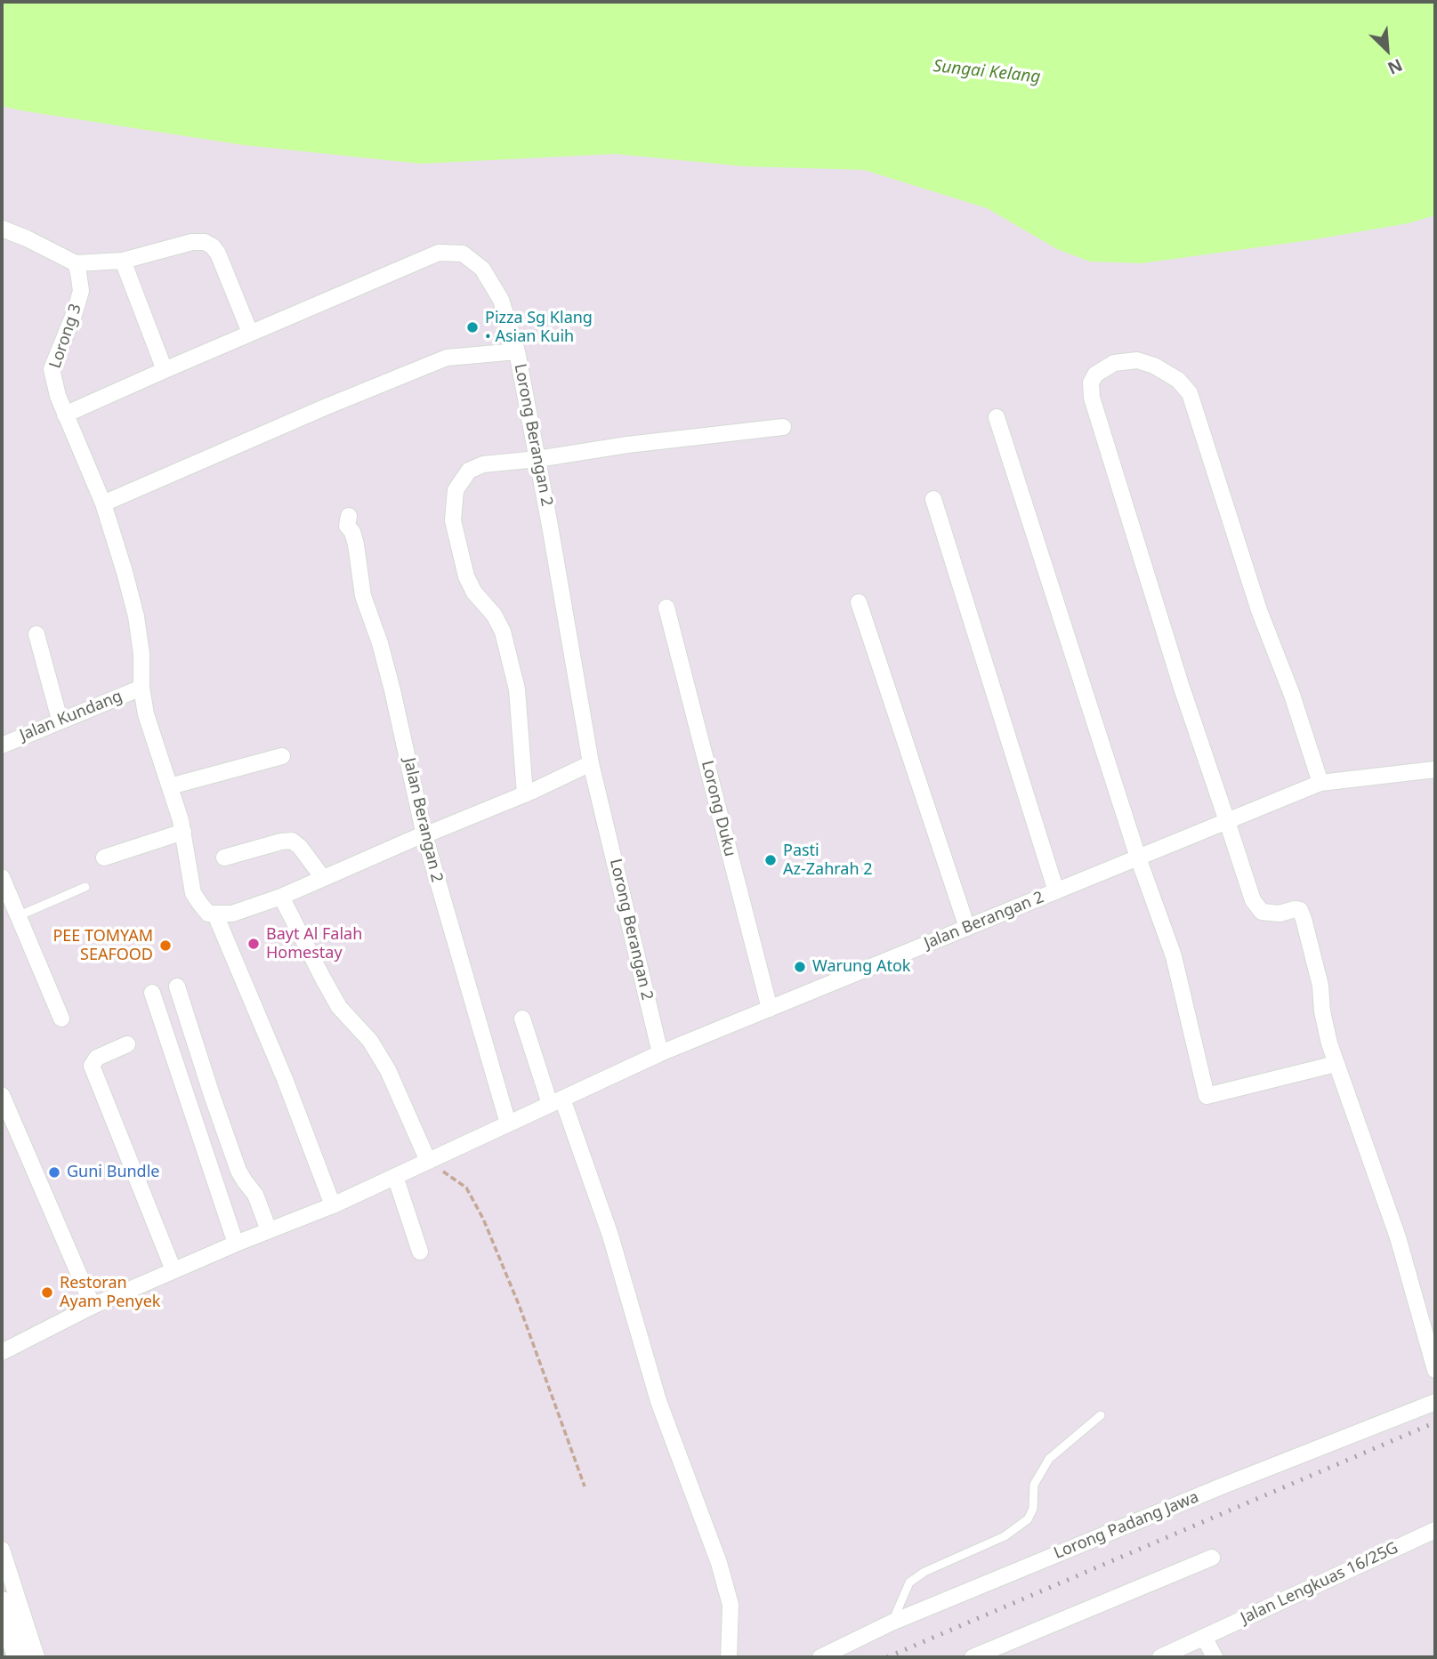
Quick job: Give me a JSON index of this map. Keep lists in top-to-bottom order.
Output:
{
  "streets": {
    "street": [
      "Lorong 3",
      "Lorong Berangan 2",
      "Jalan Kundang",
      "Lorong Duku",
      "Jalan Berangan 2",
      "Lorong Padang Jawa",
      "Jalan Lengkuas 16/25G"
    ]
  },
  "crossings": [
    ["Lorong 3", "Lorong Berangan 2"],
    ["Lorong Berangan 2", "Jalan Berangan 2"],
    ["Lorong Duku", "Jalan Berangan 2"]
  ],
  "water": ["Sungai Kelang"],
  "places": [
    "Pizza Sg Klang • Asian Kuih",
    "Pasti Az-Zahrah 2",
    "Bayt Al Falah Homestay",
    "PEE TOMYAM SEAFOOD",
    "Warung Atok",
    "Guni Bundle",
    "Restoran Ayam Penyek"
  ],
  "north": "bottom right"
}
